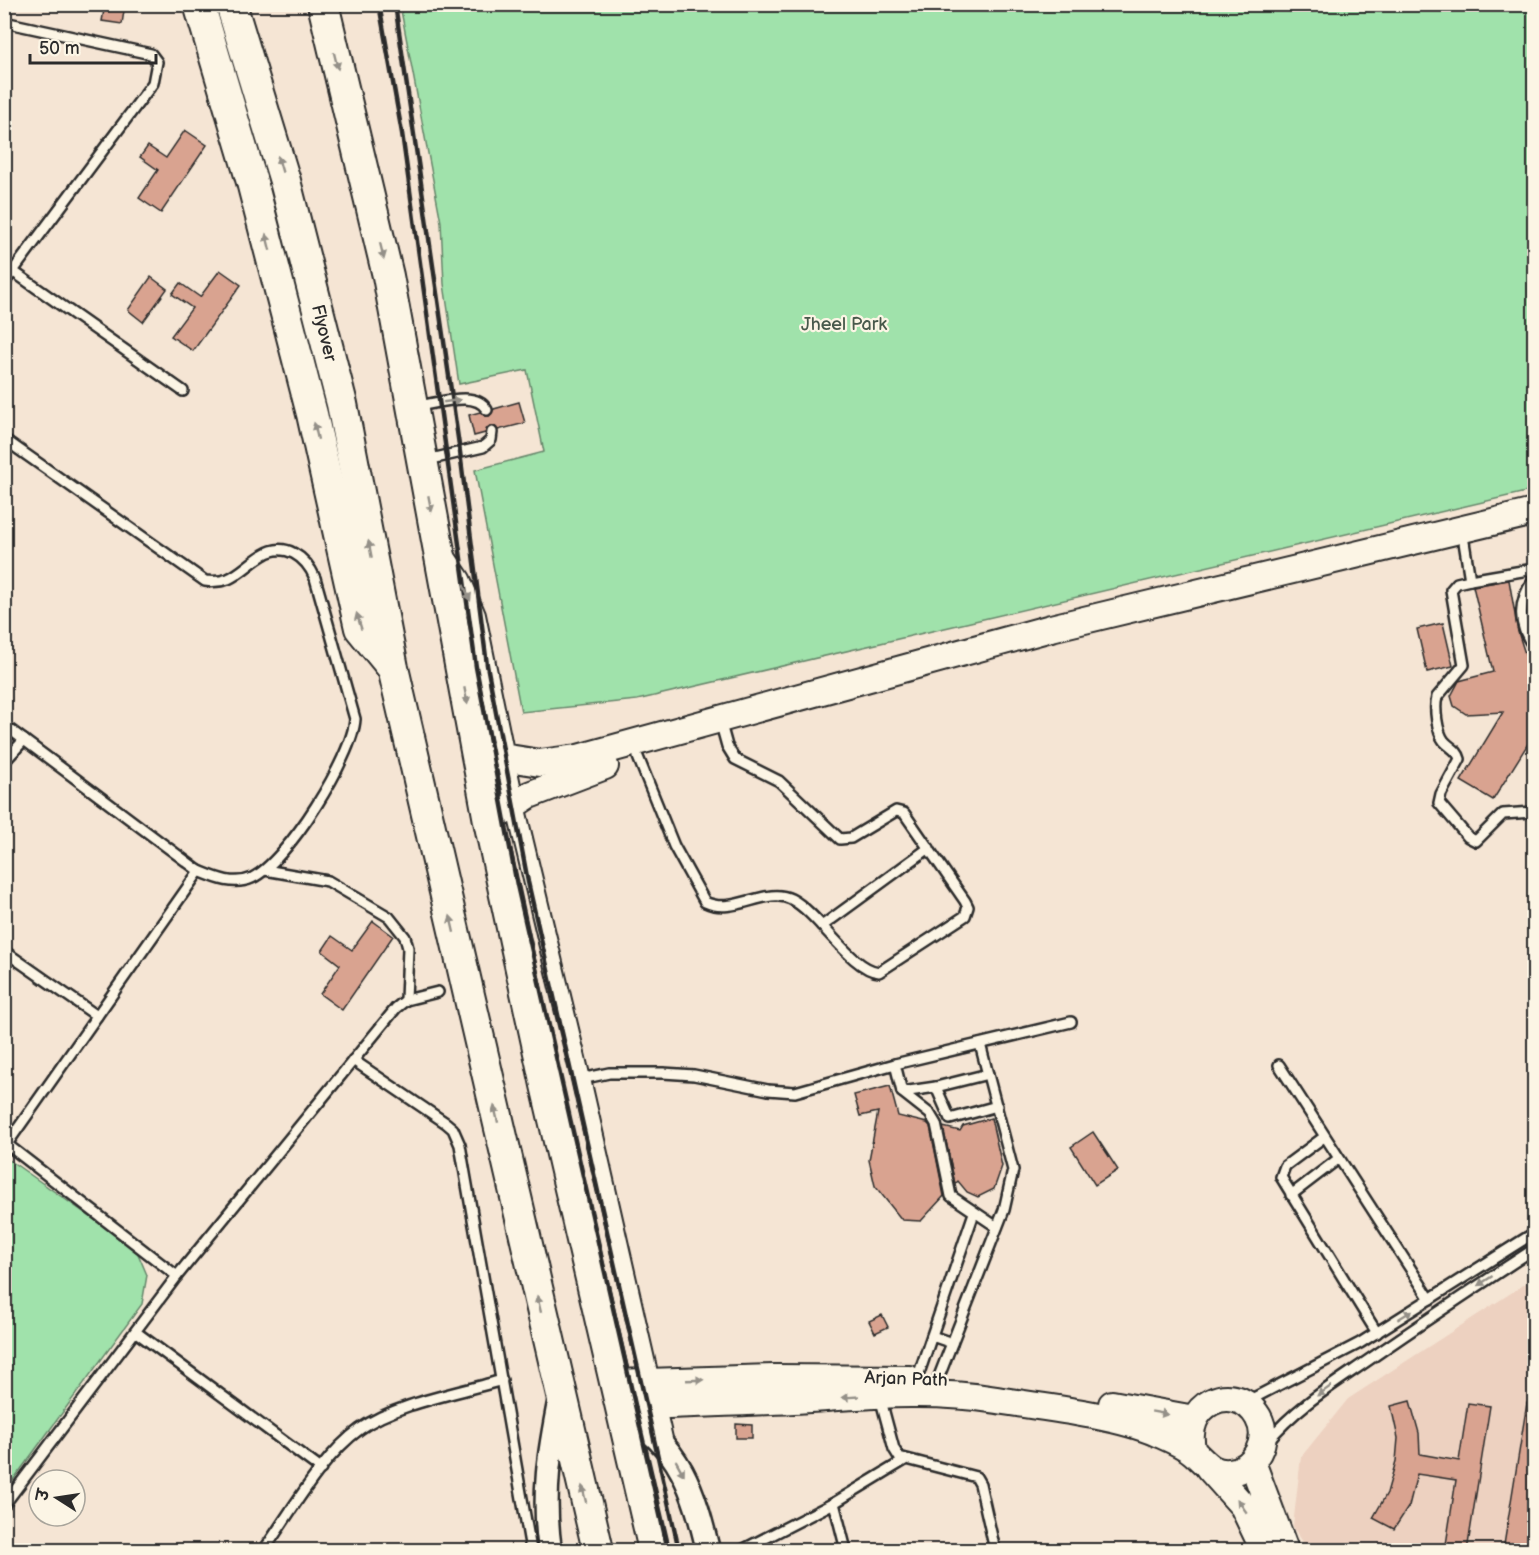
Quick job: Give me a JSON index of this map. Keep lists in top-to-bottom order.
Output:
{
  "streets": {
    "highway": ["Flyover"],
    "main road": ["Arjan Path"]
  },
  "parks": ["Jheel Park"],
  "scale_bar": "50 m",
  "north": "left"
}
